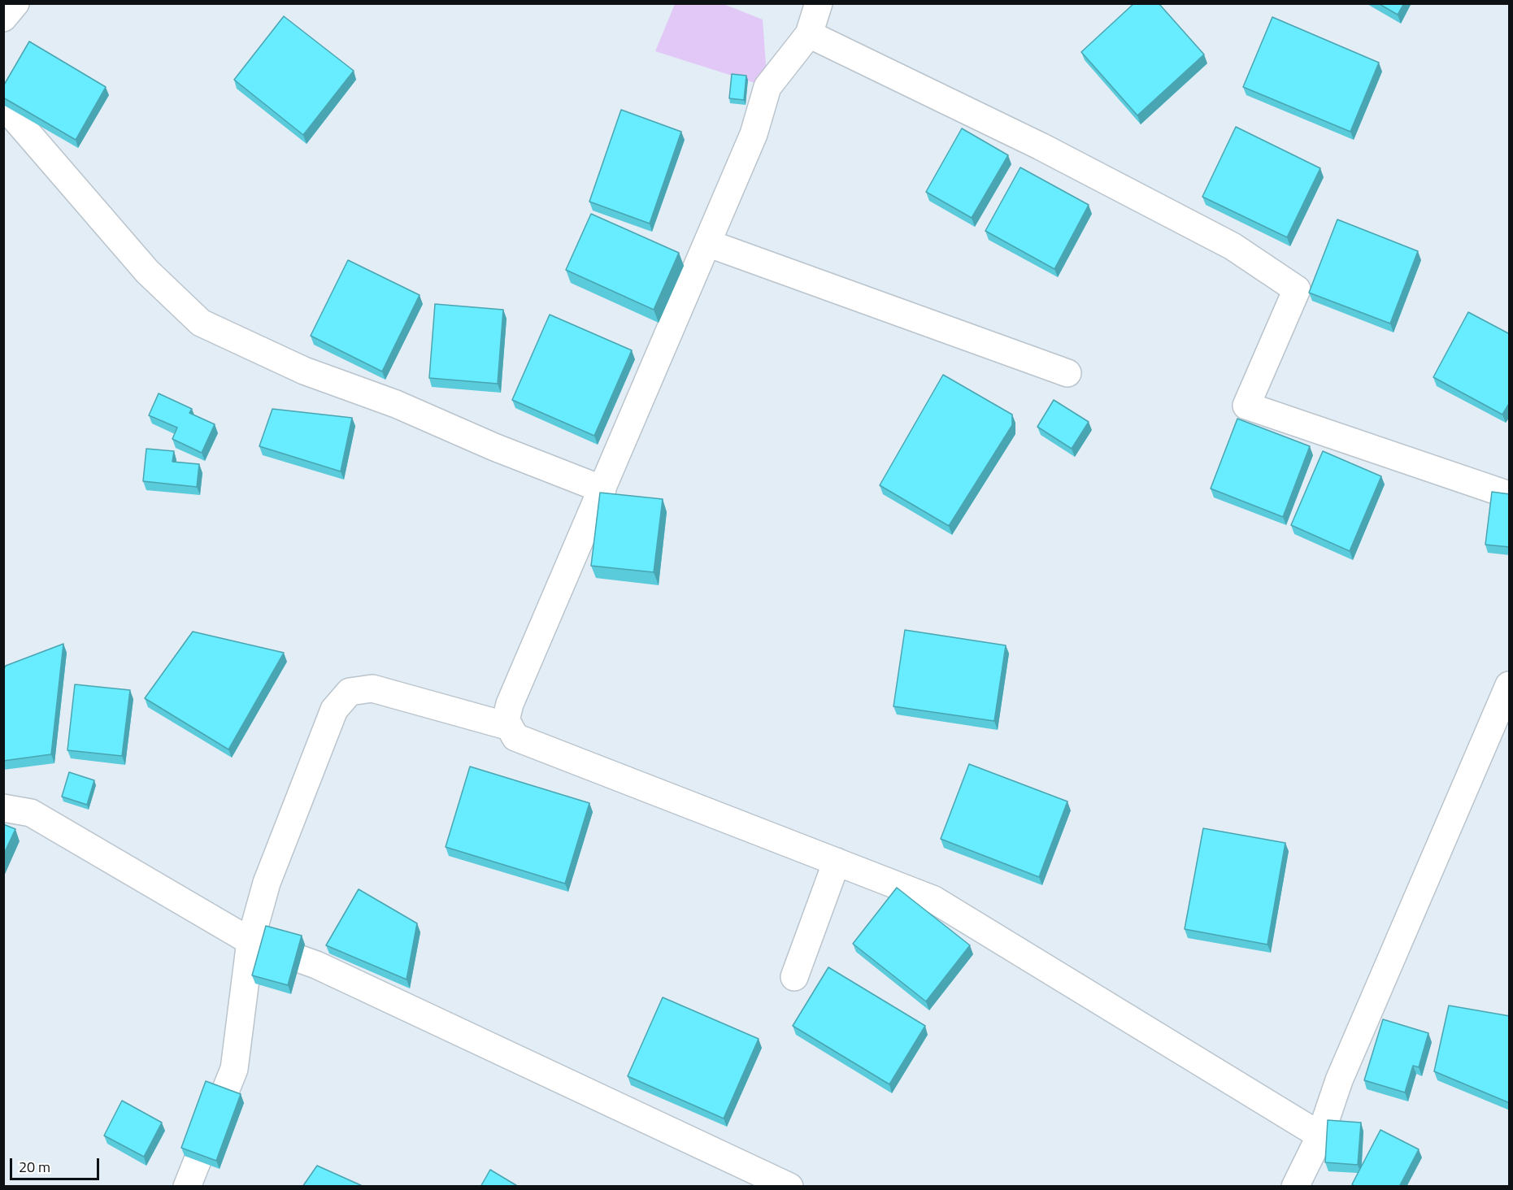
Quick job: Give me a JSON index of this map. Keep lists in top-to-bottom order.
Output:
{
  "scale_bar": "20 m"
}
